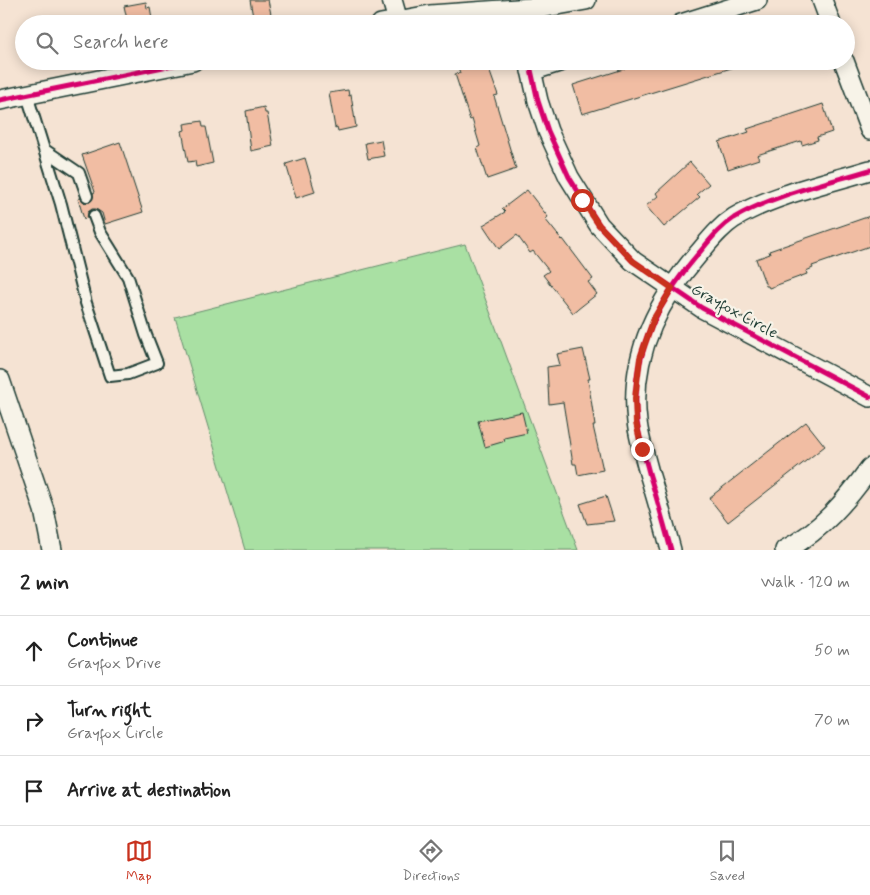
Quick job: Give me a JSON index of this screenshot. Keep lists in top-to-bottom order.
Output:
{
  "streets": {
    "street": ["Grayfox Circle"]
  },
  "page": {
    "search": "Search here",
    "heading": ["2 min", "Walk · 120 m"],
    "list": [
      ["Continue", "Grayfox Drive", "50 m"],
      ["Turn right", "Grayfox Circle", "70 m"],
      "Arrive at destination"
    ],
    "nav": ["Map", "Directions", "Saved"]
  }
}
